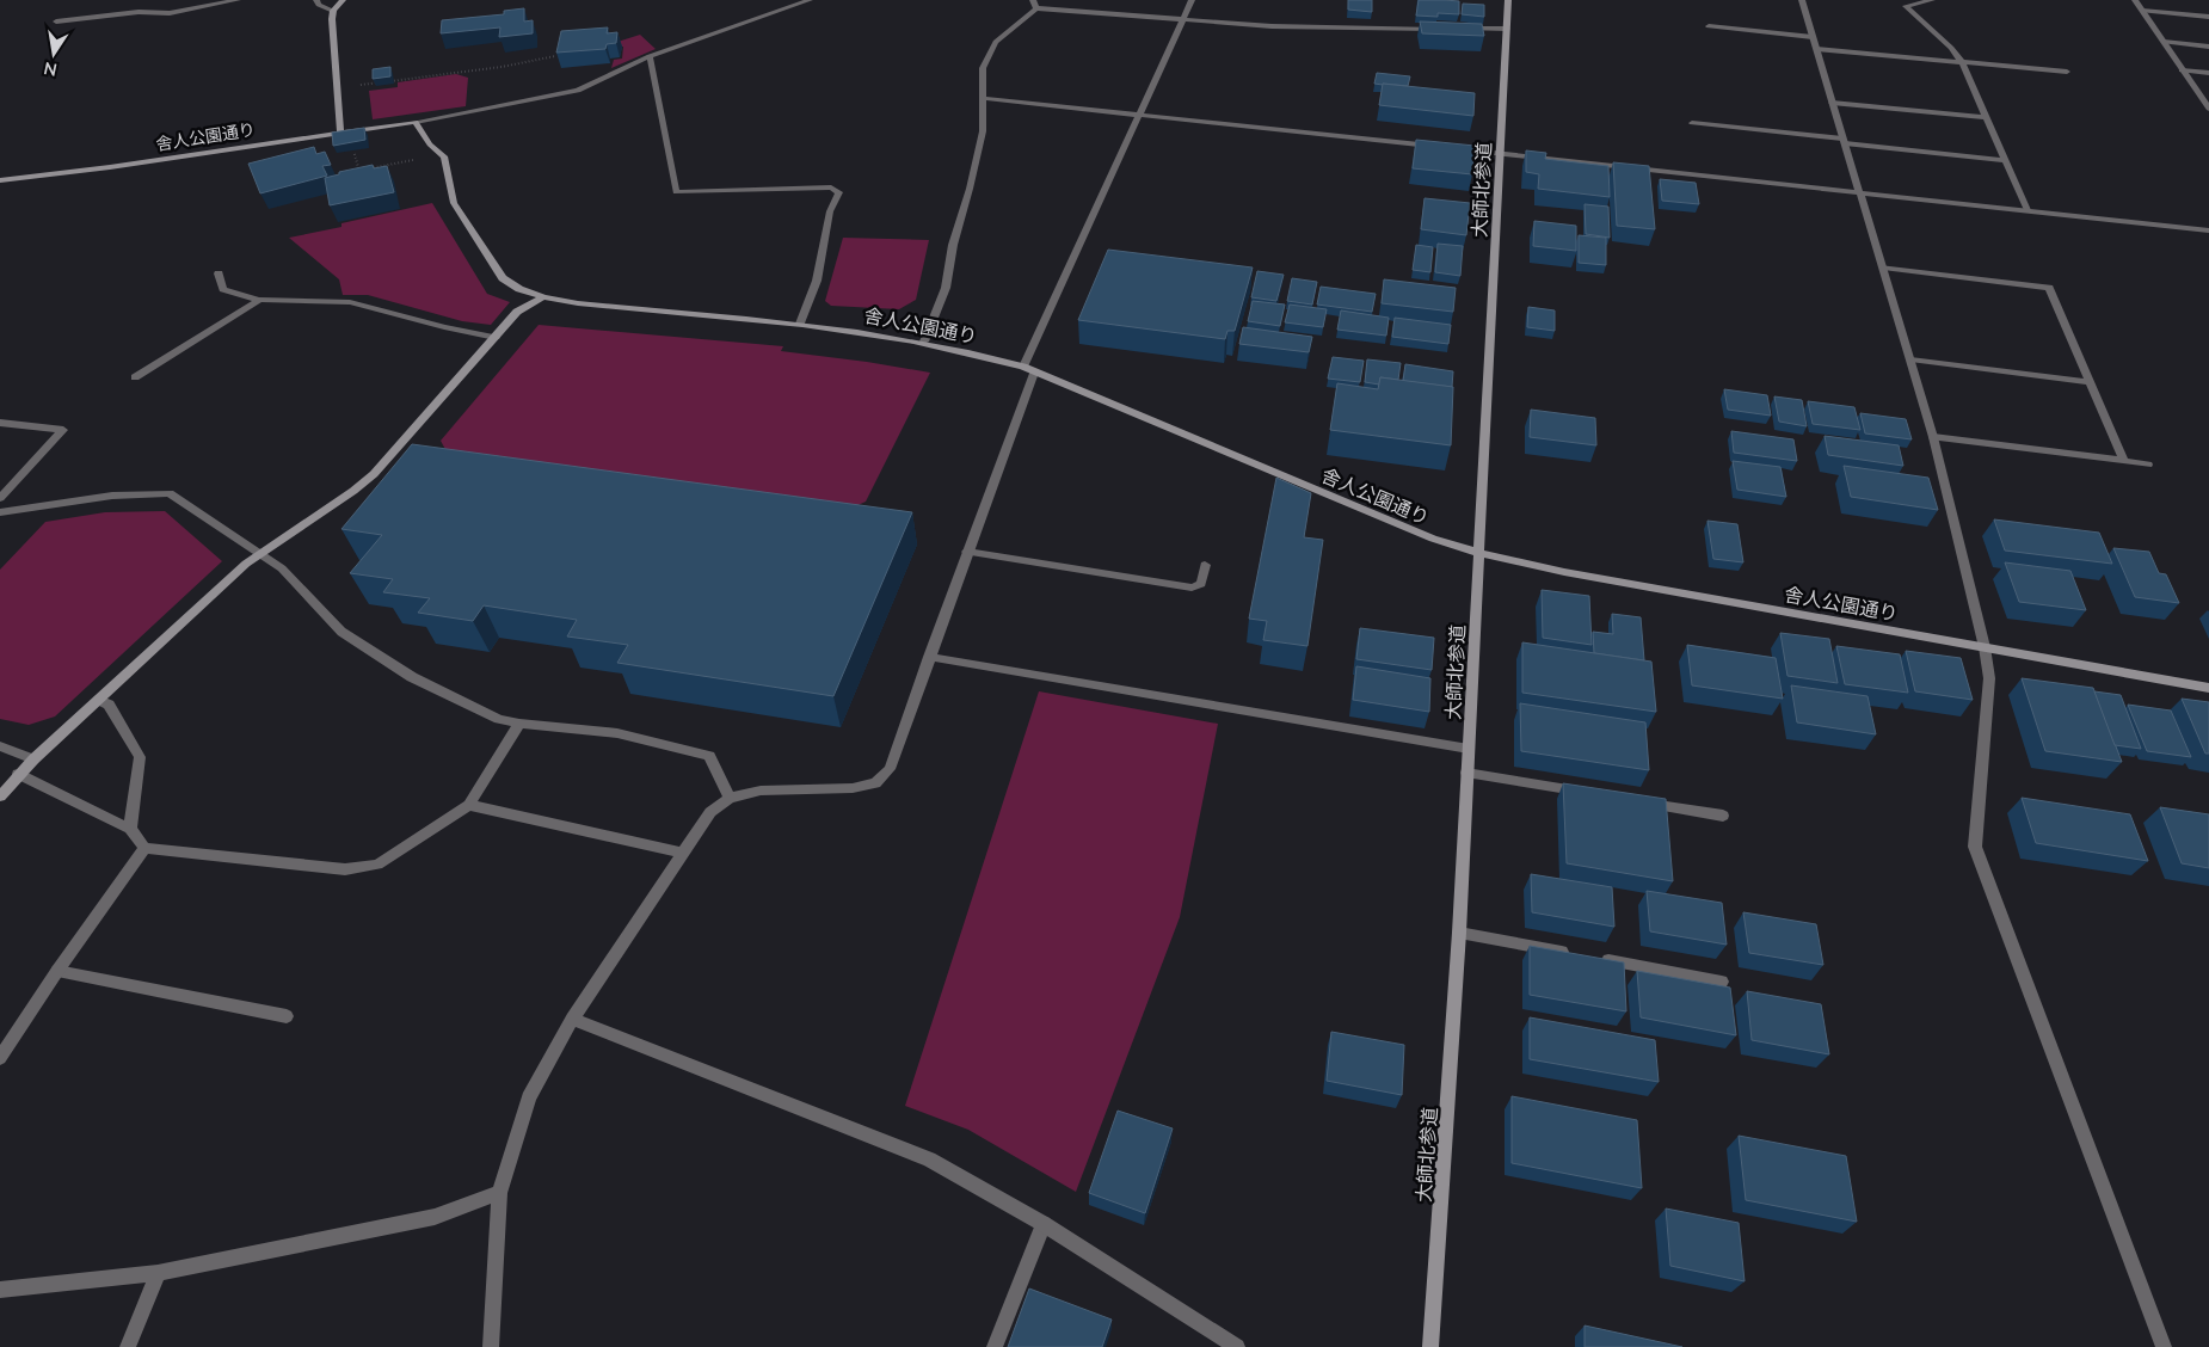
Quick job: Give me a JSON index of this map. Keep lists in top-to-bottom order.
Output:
{
  "streets": {
    "street": ["舎人公園通り", "大師北参道"]
  },
  "crossings": [
    ["舎人公園通り", "大師北参道"]
  ],
  "north": "bottom"
}
